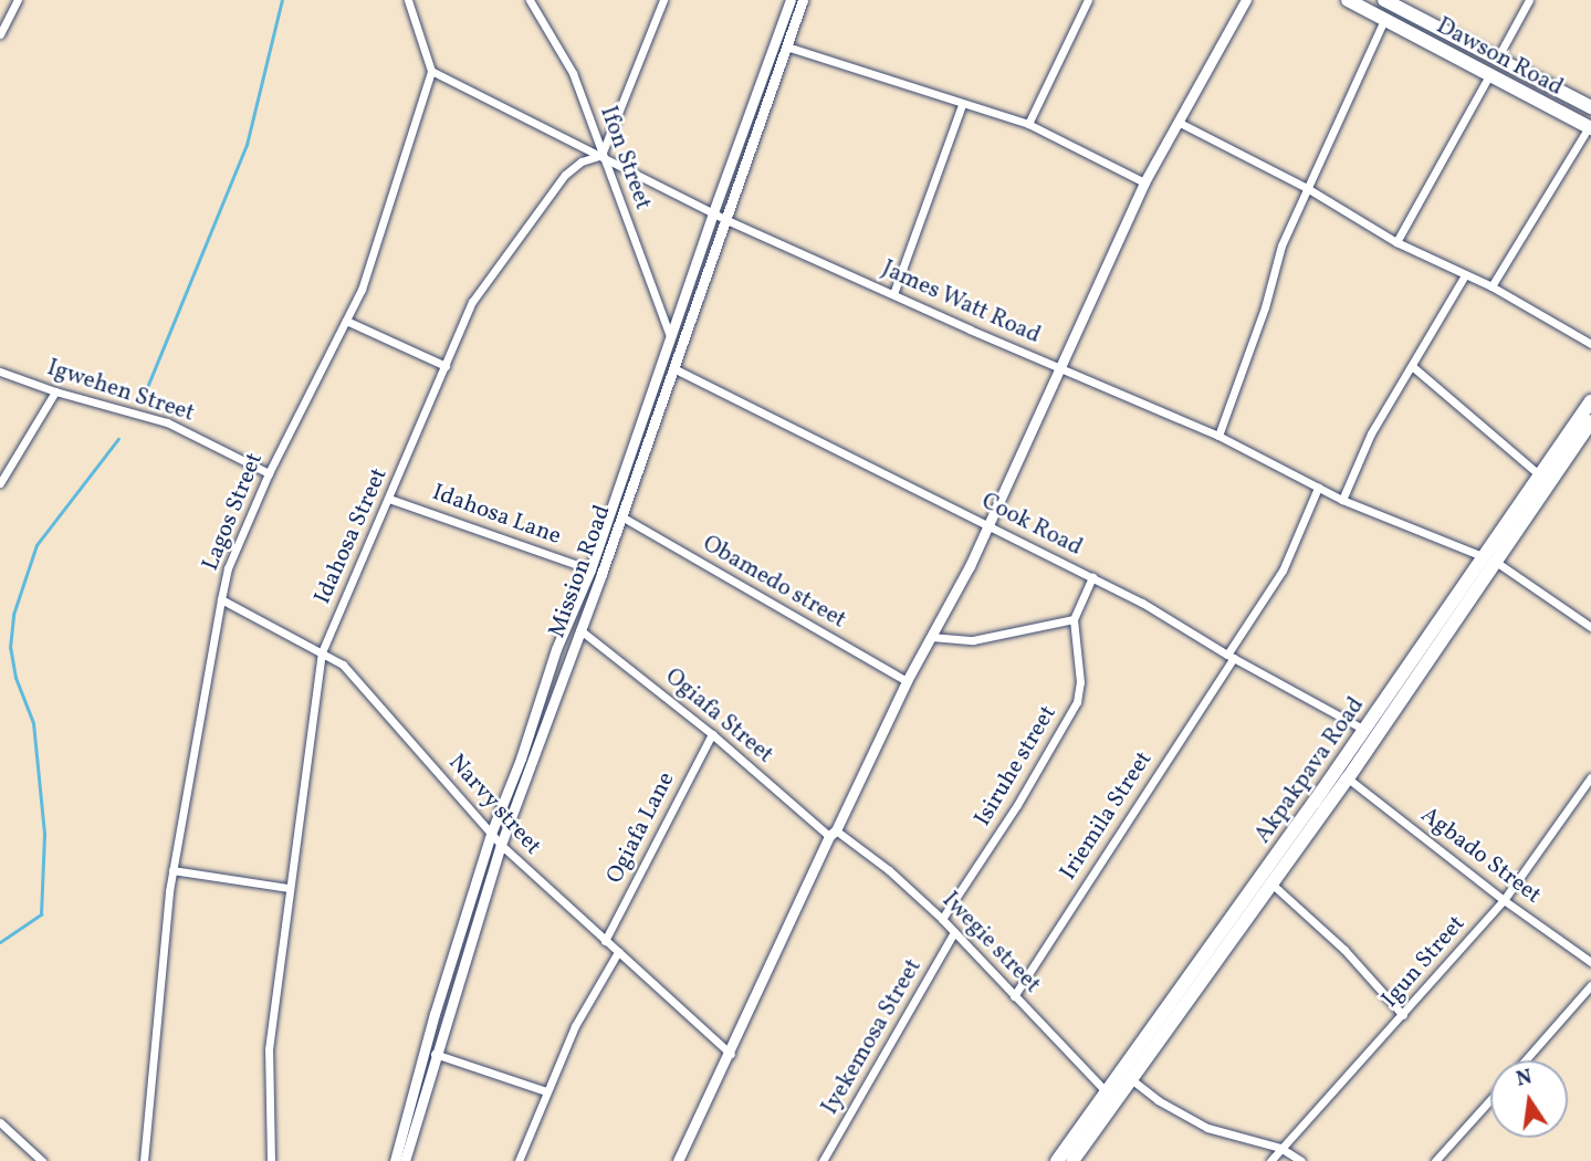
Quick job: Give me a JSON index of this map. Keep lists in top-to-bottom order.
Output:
{
  "streets": {
    "highway": ["Dawson Road", "Akpakpava Road"],
    "street": [
      "Ifon Street",
      "James Watt Road",
      "Igwehen Street",
      "Lagos Street",
      "Idahosa Lane",
      "Cook Road",
      "Idahosa Street",
      "Mission Road",
      "Obamedo street",
      "Ogiafa Street",
      "Isiruhe street",
      "Narvy street",
      "Iriemila Street",
      "Ogiafa Lane",
      "Agbado Street",
      "Iwegie street",
      "Igun Street",
      "Iyekemosa Street"
    ]
  },
  "crossings": [
    ["Ifon Street", "James Watt Road"],
    ["Ifon Street", "Idahosa Street"],
    ["Ifon Street", "Mission Road"],
    ["James Watt Road", "Lagos Street"],
    ["James Watt Road", "Idahosa Street"],
    ["James Watt Road", "Mission Road"],
    ["James Watt Road", "Akpakpava Road"],
    ["James Watt Road", "Iriemila Street"],
    ["Igwehen Street", "Lagos Street"],
    ["Lagos Street", "Narvy street"],
    ["Idahosa Lane", "Idahosa Street"],
    ["Idahosa Lane", "Mission Road"],
    ["Cook Road", "Mission Road"],
    ["Cook Road", "Akpakpava Road"],
    ["Cook Road", "Iriemila Street"],
    ["Idahosa Street", "Narvy street"],
    ["Mission Road", "Obamedo street"],
    ["Mission Road", "Ogiafa Street"],
    ["Mission Road", "Narvy street"],
    ["Ogiafa Street", "Ogiafa Lane"],
    ["Ogiafa Street", "Iwegie street"],
    ["Isiruhe street", "Iwegie street"],
    ["Akpakpava Road", "Agbado Street"],
    ["Akpakpava Road", "Iwegie street"],
    ["Narvy street", "Ogiafa Lane"],
    ["Iriemila Street", "Iwegie street"],
    ["Agbado Street", "Igun Street"],
    ["Iwegie street", "Iyekemosa Street"]
  ],
  "north": "top"
}
